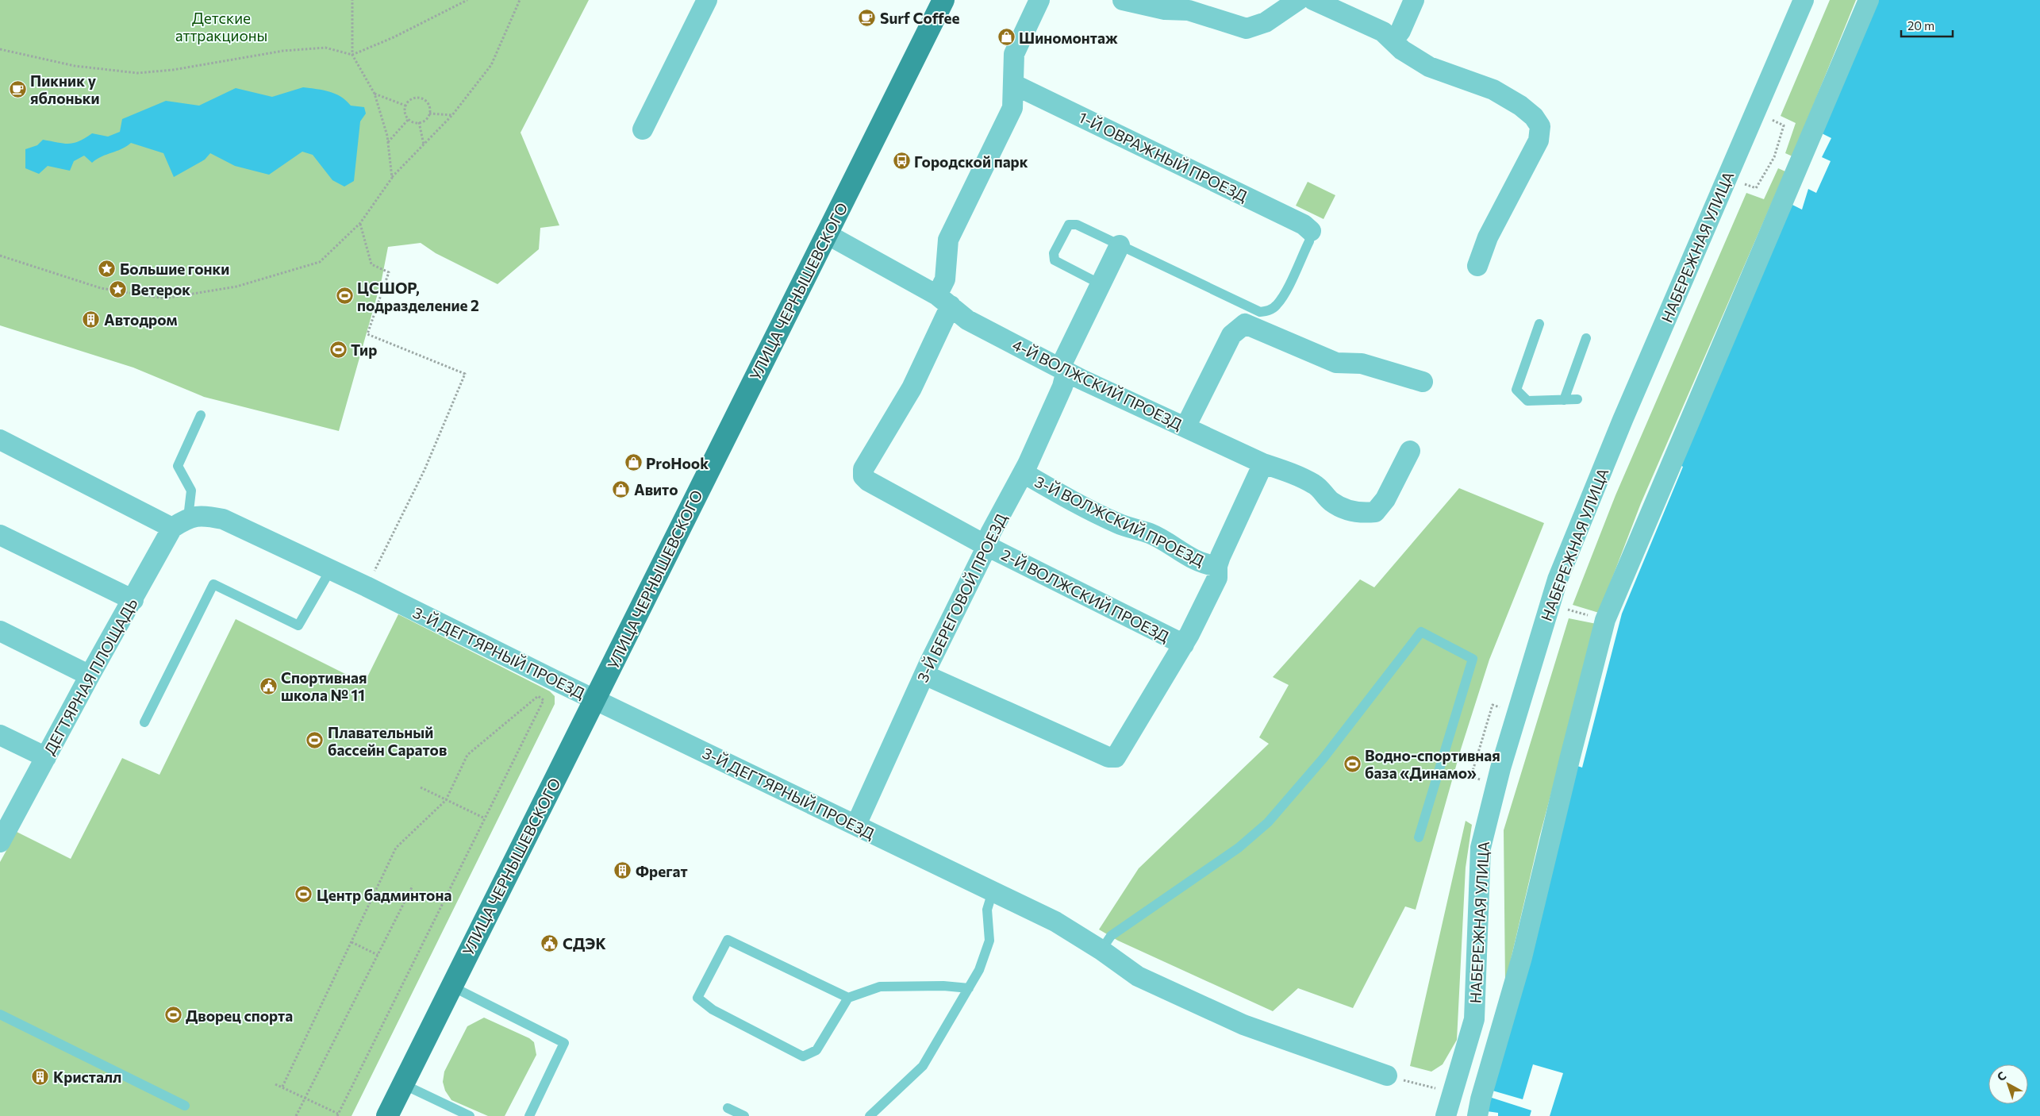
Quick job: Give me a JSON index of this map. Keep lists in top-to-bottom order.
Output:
{
  "streets": {
    "main road": ["УЛИЦА ЧЕРНЫШЕВСКОГО"],
    "street": [
      "1-Й ОВРАЖНЫЙ ПРОЕЗД",
      "НАБЕРЕЖНАЯ УЛИЦА",
      "4-Й ВОЛЖСКИЙ ПРОЕЗД",
      "3-Й ВОЛЖСКИЙ ПРОЕЗД",
      "2-Й ВОЛЖСКИЙ ПРОЕЗД",
      "3-Й БЕРЕГОВОЙ ПРОЕЗД",
      "3-Й ДЕГТЯРНЫЙ ПРОЕЗД",
      "ДЕГТЯРНАЯ ПЛОЩАДЬ"
    ]
  },
  "crossings": [
    ["УЛИЦА ЧЕРНЫШЕВСКОГО", "4-Й ВОЛЖСКИЙ ПРОЕЗД"],
    ["УЛИЦА ЧЕРНЫШЕВСКОГО", "3-Й ДЕГТЯРНЫЙ ПРОЕЗД"],
    ["4-Й ВОЛЖСКИЙ ПРОЕЗД", "2-Й ВОЛЖСКИЙ ПРОЕЗД"],
    ["4-Й ВОЛЖСКИЙ ПРОЕЗД", "3-Й БЕРЕГОВОЙ ПРОЕЗД"],
    ["3-Й ВОЛЖСКИЙ ПРОЕЗД", "3-Й БЕРЕГОВОЙ ПРОЕЗД"],
    ["2-Й ВОЛЖСКИЙ ПРОЕЗД", "3-Й БЕРЕГОВОЙ ПРОЕЗД"],
    ["3-Й БЕРЕГОВОЙ ПРОЕЗД", "3-Й ДЕГТЯРНЫЙ ПРОЕЗД"],
    ["3-Й ДЕГТЯРНЫЙ ПРОЕЗД", "ДЕГТЯРНАЯ ПЛОЩАДЬ"]
  ],
  "parks": ["Детские аттракционы"],
  "places": {
    "cafe": ["Surf Coffee", "Пикник у яблоньки"],
    "shop": ["Шиномонтаж", "ProHook", "Авито"],
    "bus stop": ["Городской парк"],
    "place": ["Большие гонки", "Ветерок"],
    "sports": [
      "ЦСШОР, подразделение 2",
      "Тир",
      "Плавательный бассейн Саратов",
      "Водно-спортивная база «Динамо»",
      "Центр бадминтона",
      "Дворец спорта"
    ],
    "building": ["Автодром", "Фрегат", "Кристалл"],
    "public building": ["Спортивная школа № 11", "СДЭК"]
  },
  "scale_bar": "20 m",
  "north": "top left"
}
